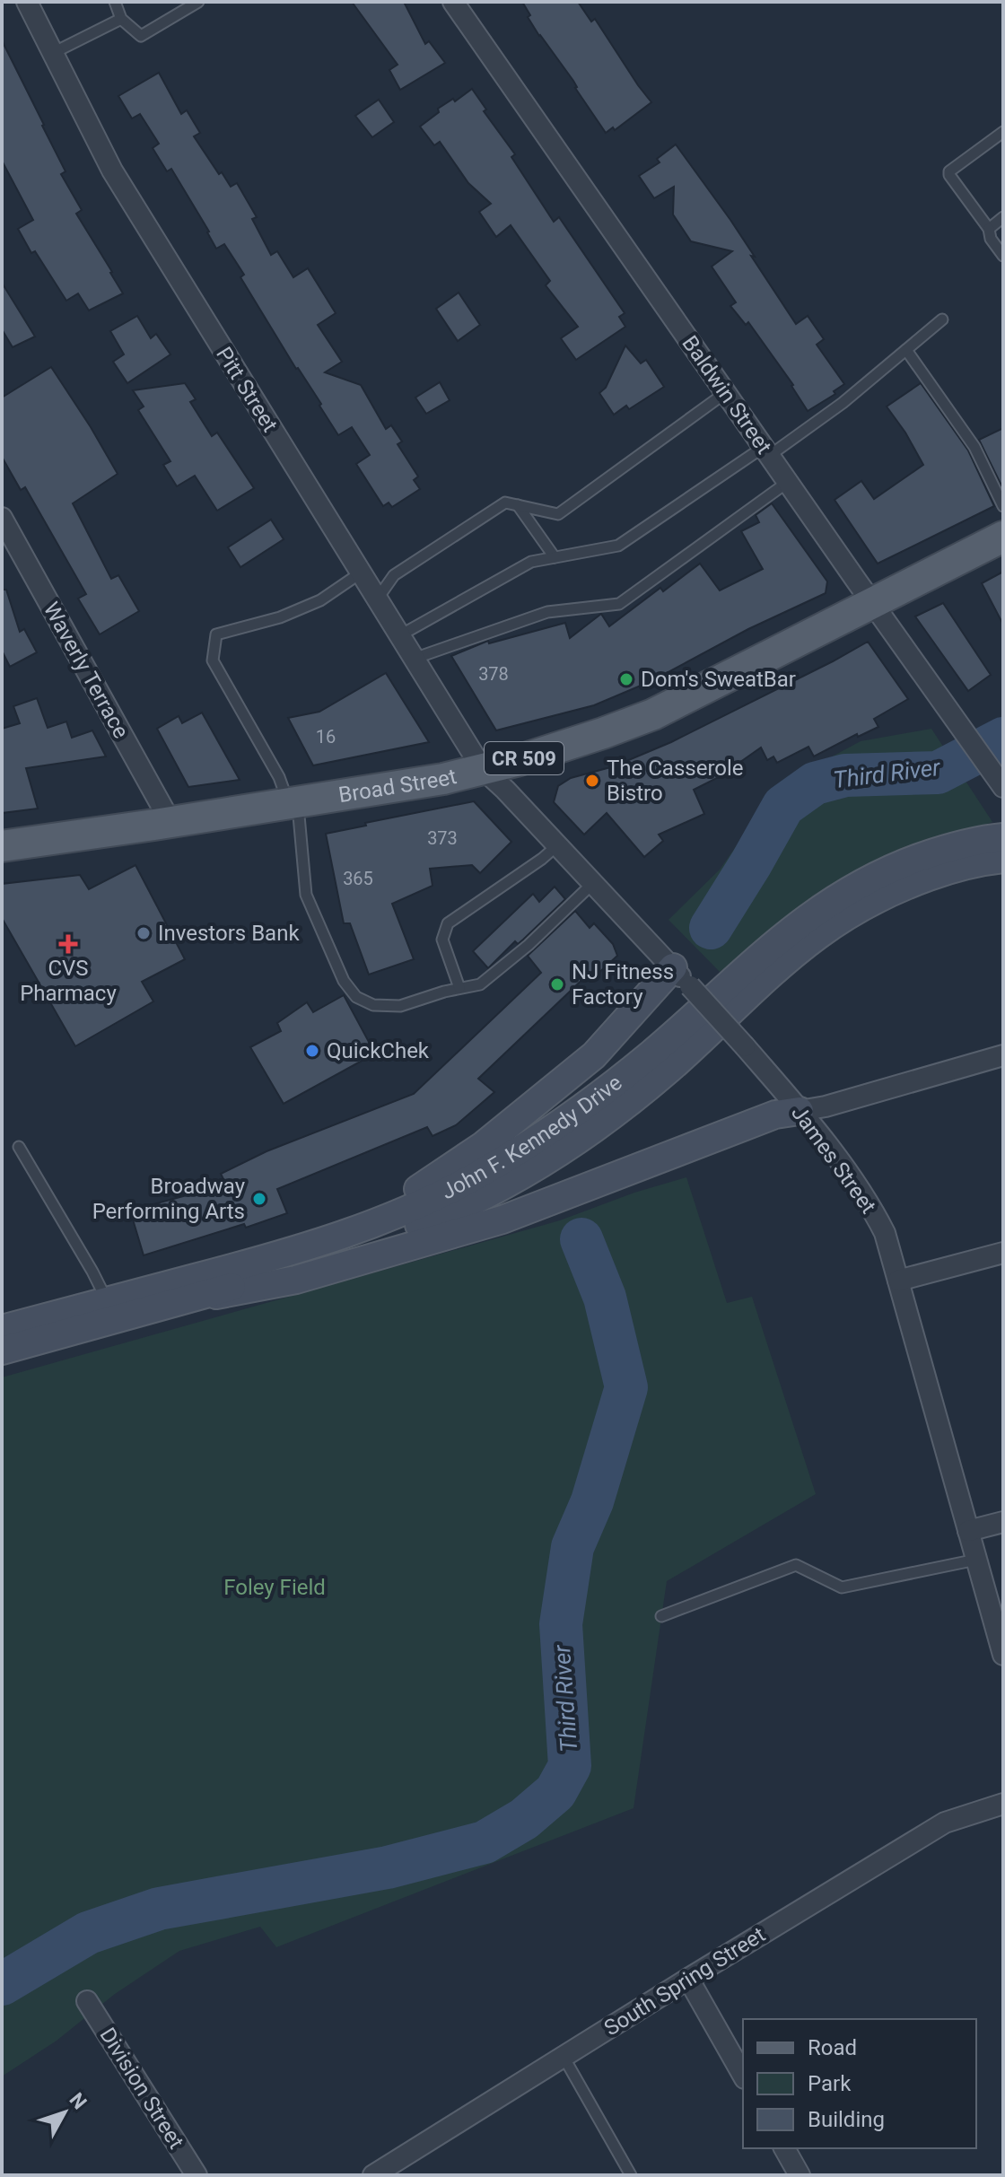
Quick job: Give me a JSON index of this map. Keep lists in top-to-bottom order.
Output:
{
  "streets": {
    "main road": ["CR 509", "Broad Street", "John F. Kennedy Drive"],
    "street": [
      "Pitt Street",
      "Baldwin Street",
      "Waverly Terrace",
      "James Street",
      "South Spring Street",
      "Division Street"
    ]
  },
  "crossings": [
    ["Pitt Street", "Broad Street"],
    ["Pitt Street", "James Street"],
    ["Baldwin Street", "Broad Street"],
    ["Waverly Terrace", "Broad Street"],
    ["Broad Street", "James Street"]
  ],
  "water": ["Third River"],
  "parks": ["Foley Field"],
  "places": {
    "other": [
      "Dom's SweatBar",
      "The Casserole Bistro",
      "Investors Bank",
      "NJ Fitness Factory",
      "QuickChek",
      "Broadway Performing Arts"
    ],
    "health": ["CVS Pharmacy"]
  },
  "house_numbers": [
    "378",
    "16",
    "373",
    "365"
  ],
  "legend": ["Road", "Park", "Building"],
  "north": "top right"
}
